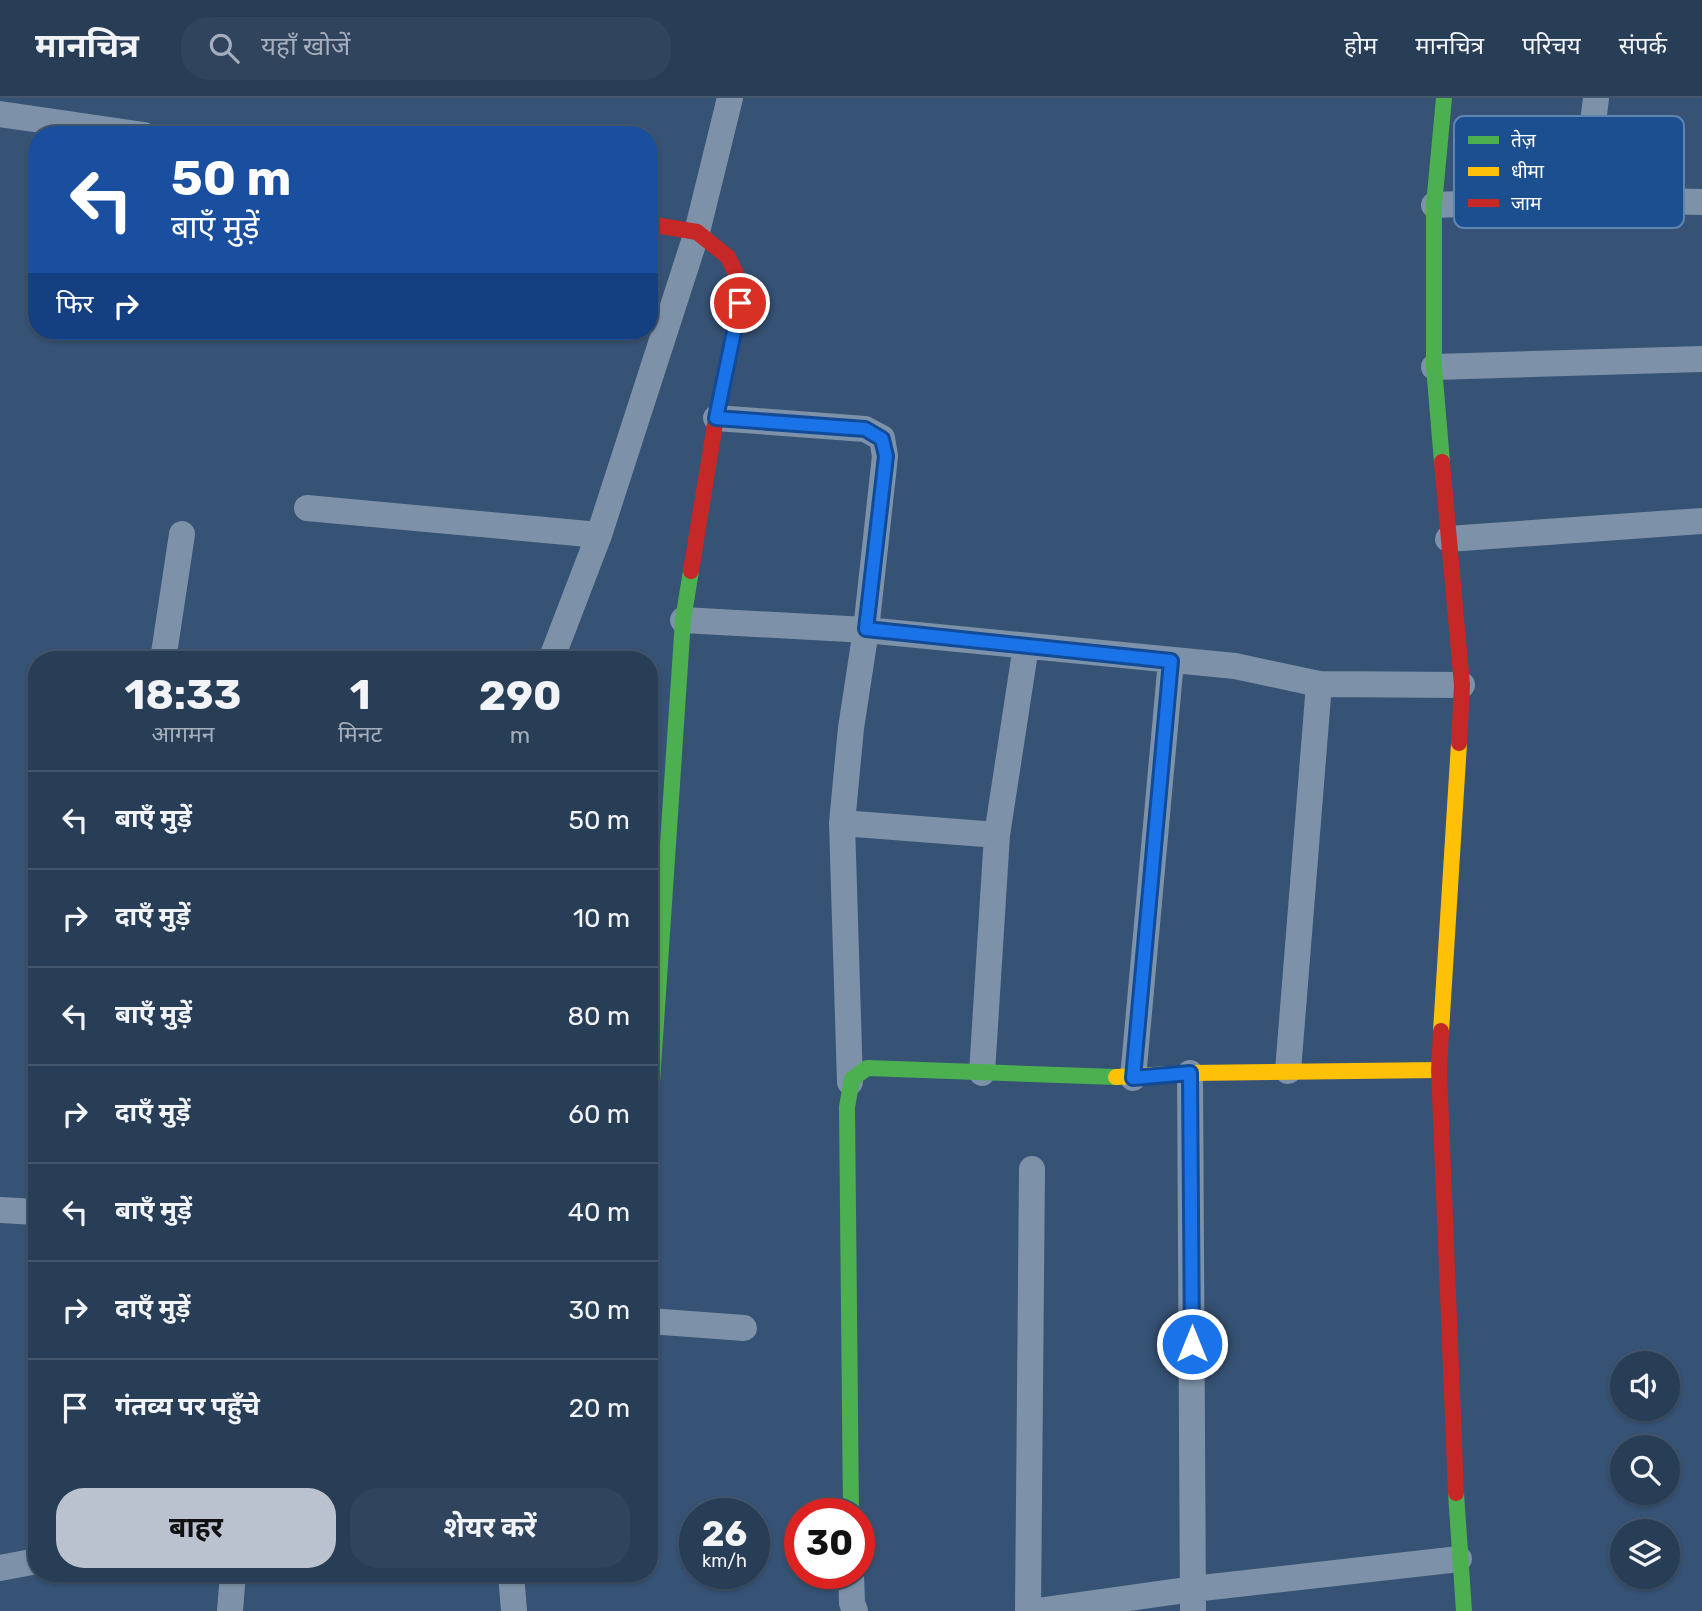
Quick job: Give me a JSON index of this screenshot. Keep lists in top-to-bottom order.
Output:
{
  "legend": ["तेज़", "धीमा", "जाम"],
  "page": {
    "header": "मानचित्र",
    "search": "यहाँ खोजें",
    "nav": [
      "होम",
      "मानचित्र",
      "परिचय",
      "संपर्क"
    ],
    "turn": ["50 m", "बाएँ मुड़ें"],
    "then": "फिर",
    "eta": [
      "18:33",
      "आगमन",
      "1",
      "मिनट",
      "290",
      "m"
    ],
    "list": [
      {
        "name": "बाएँ मुड़ें",
        "value": "50 m"
      },
      {
        "name": "दाएँ मुड़ें",
        "value": "10 m"
      },
      {
        "name": "बाएँ मुड़ें",
        "value": "80 m"
      },
      {
        "name": "दाएँ मुड़ें",
        "value": "60 m"
      },
      {
        "name": "बाएँ मुड़ें",
        "value": "40 m"
      },
      {
        "name": "दाएँ मुड़ें",
        "value": "30 m"
      },
      {
        "name": "गंतव्य पर पहुँचे",
        "value": "20 m"
      }
    ],
    "buttons": ["बाहर", "शेयर करें"],
    "speed": "26 km/h",
    "limit": "30"
  }
}
